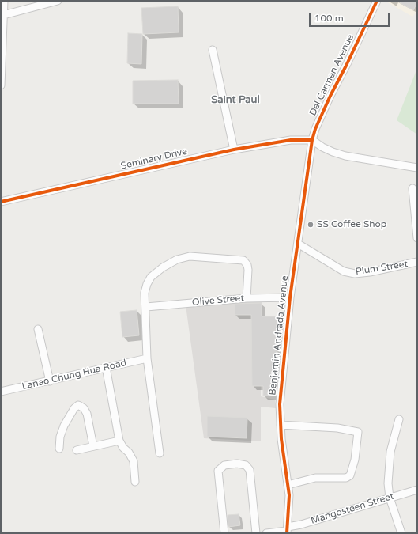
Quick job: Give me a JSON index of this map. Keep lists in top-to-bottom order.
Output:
{
  "streets": {
    "street": [
      "Del Carmen Avenue",
      "Seminary Drive",
      "Plum Street",
      "Olive Street",
      "Benjamin Andrada Avenue",
      "Lanao Chung Hua Road",
      "Mangosteen Street"
    ]
  },
  "crossings": [
    ["Del Carmen Avenue", "Seminary Drive"],
    ["Del Carmen Avenue", "Benjamin Andrada Avenue"],
    ["Seminary Drive", "Benjamin Andrada Avenue"],
    ["Plum Street", "Benjamin Andrada Avenue"],
    ["Olive Street", "Benjamin Andrada Avenue"],
    ["Benjamin Andrada Avenue", "Mangosteen Street"]
  ],
  "districts": ["Saint Paul"],
  "places": ["SS Coffee Shop"],
  "scale_bar": "100 m"
}
